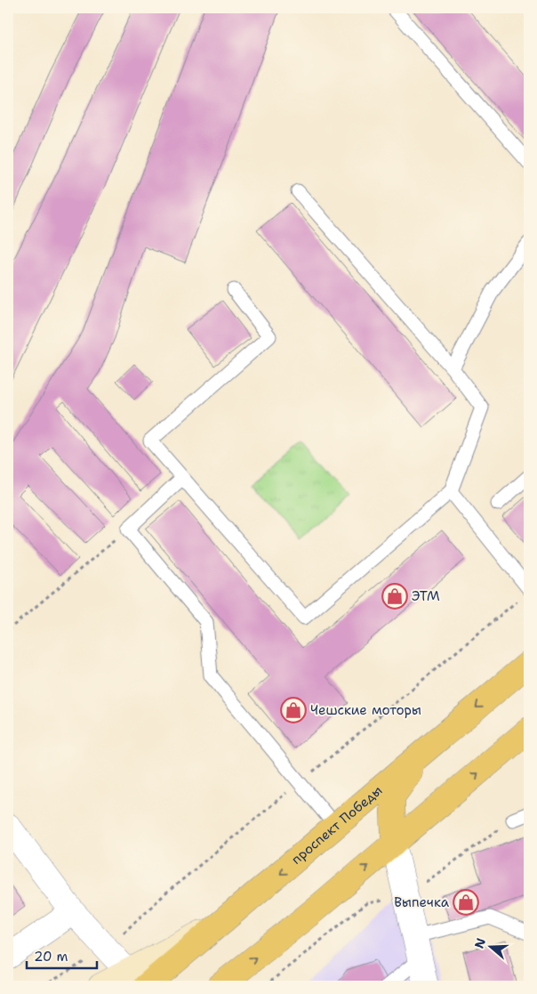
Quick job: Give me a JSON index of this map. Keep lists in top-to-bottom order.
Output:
{
  "streets": {
    "main road": ["проспект Победы"]
  },
  "places": {
    "shop": ["ЭТМ", "Чешские моторы", "Выпечка"]
  },
  "scale_bar": "20 m",
  "north": "left"
}
